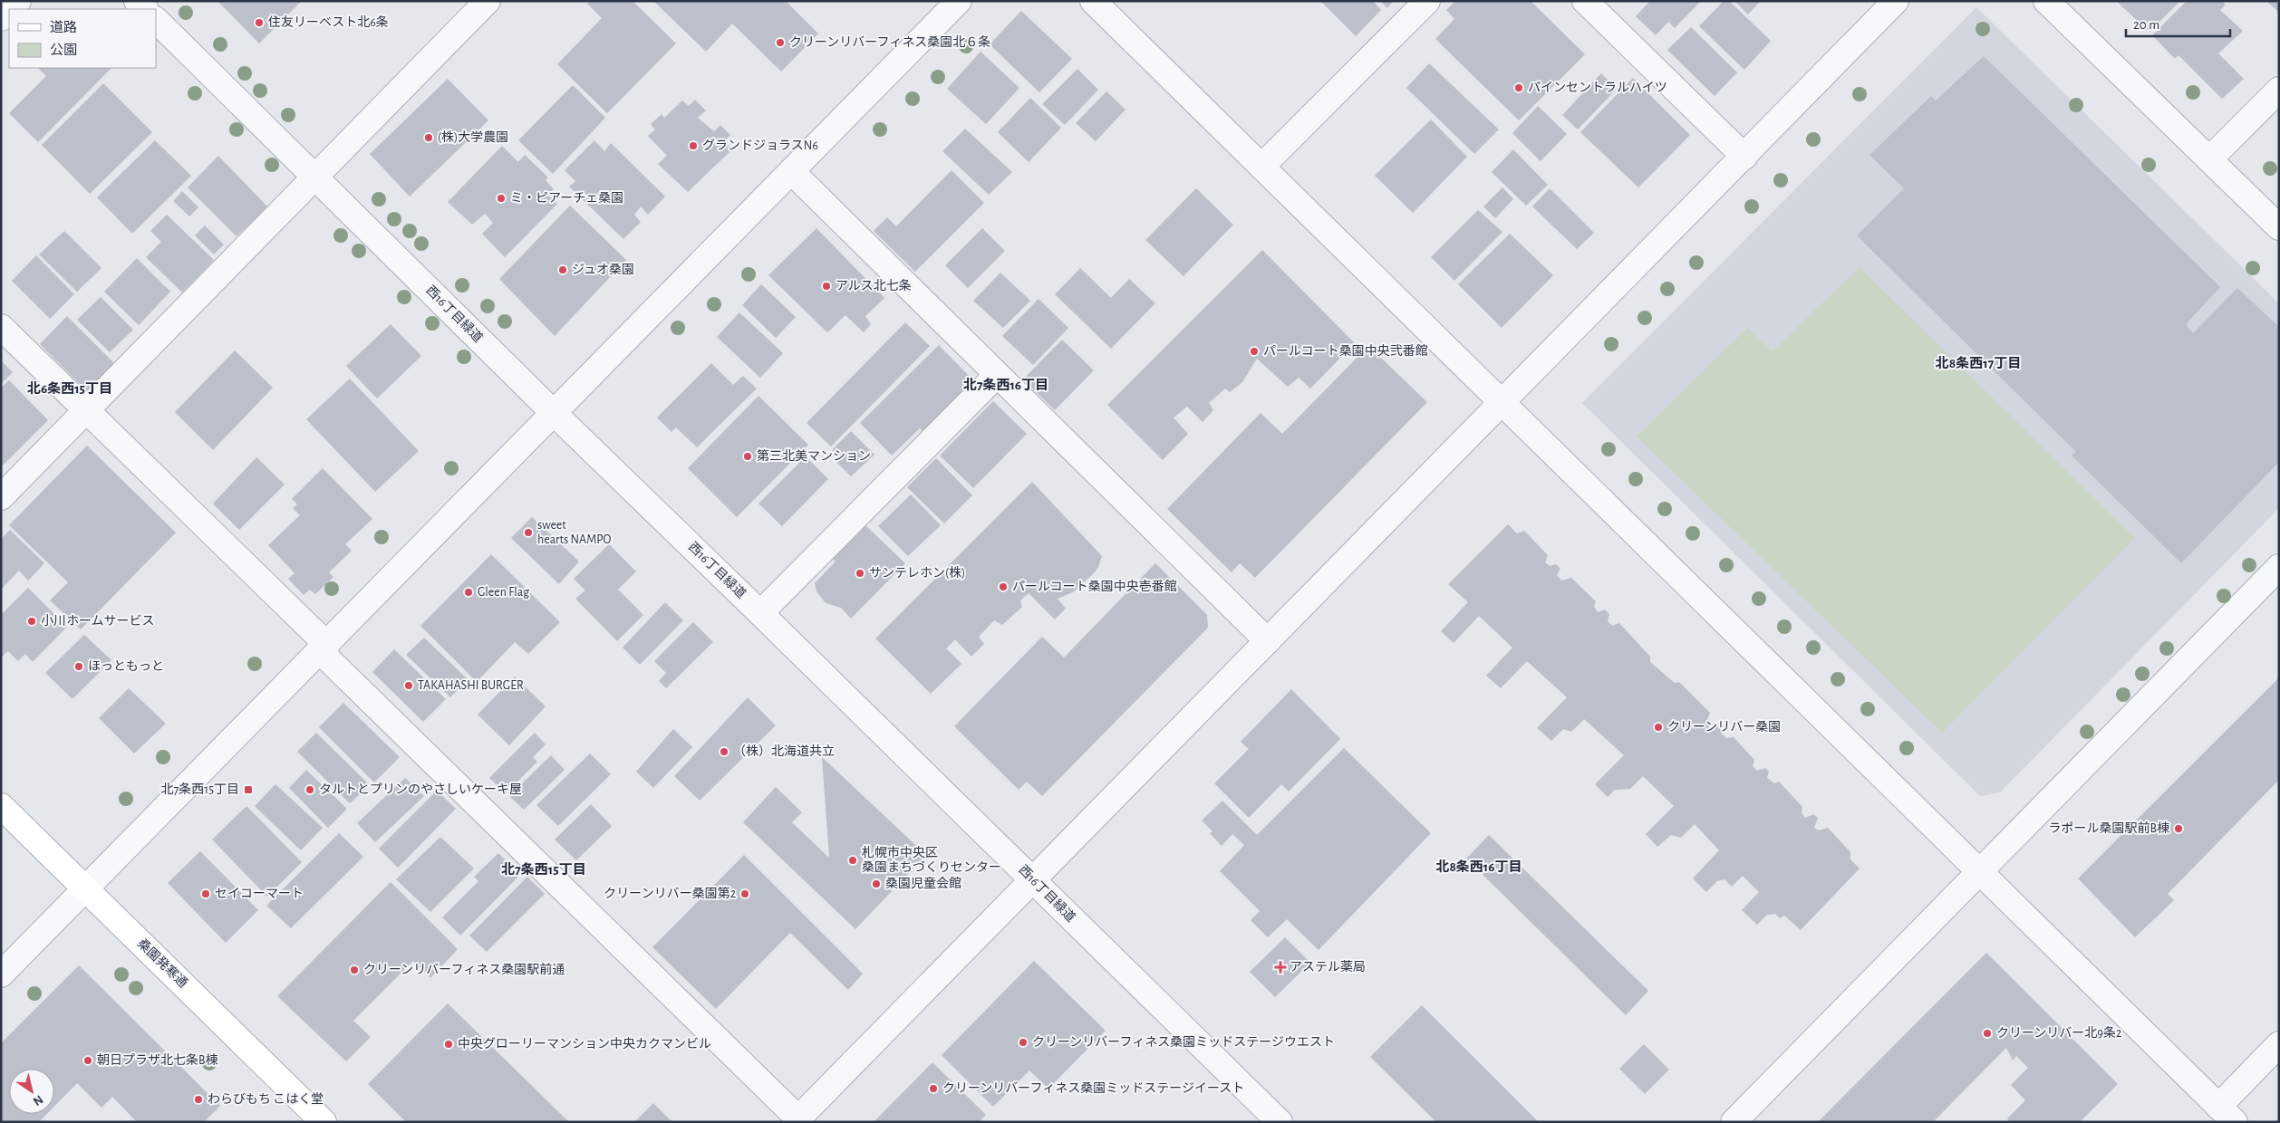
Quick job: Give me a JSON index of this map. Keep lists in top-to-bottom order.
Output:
{
  "streets": {
    "main road": ["桑園発寒通"],
    "street": ["西16丁目緑道"]
  },
  "districts": [
    "北8条西17丁目",
    "北7条西16丁目",
    "北6条西15丁目",
    "北8条西16丁目",
    "北7条西15丁目"
  ],
  "places": {
    "other": [
      "住友リーベスト北6条",
      "クリーンリバーフィネス桑園北６条",
      "パインセントラルハイツ",
      "(株)大学農園",
      "グランドジョラスN6",
      "ミ・ピアーチェ桑園",
      "ジュオ桑園",
      "アルス北七条",
      "パールコート桑園中央弐番館",
      "第三北美マンション",
      "sweet hearts NAMPO",
      "サンテレホン(株)",
      "パールコート桑園中央壱番館",
      "Gleen Flag",
      "小川ホームサービス",
      "ほっともっと",
      "TAKAHASHI BURGER",
      "クリーンリバー桑園",
      "（株）北海道共立",
      "タルトとプリンのやさしいケーキ屋",
      "ラポール桑園駅前B棟",
      "札幌市中央区 桑園まちづくりセンター",
      "桑園児童会館",
      "セイコーマート",
      "クリーンリバー桑園第2",
      "クリーンリバーフィネス桑園駅前通",
      "クリーンリバー北9条2",
      "クリーンリバーフィネス桑園ミッドステージウエスト",
      "中央グローリーマンション中央カクマンビル",
      "朝日プラザ北七条B棟",
      "クリーンリバーフィネス桑園ミッドステージイースト",
      "わらびもち こはく堂"
    ],
    "transit": ["北7条西15丁目"],
    "health": ["アステル薬局"]
  },
  "legend": ["道路", "公園"],
  "scale_bar": "20 m",
  "north": "bottom right"
}
